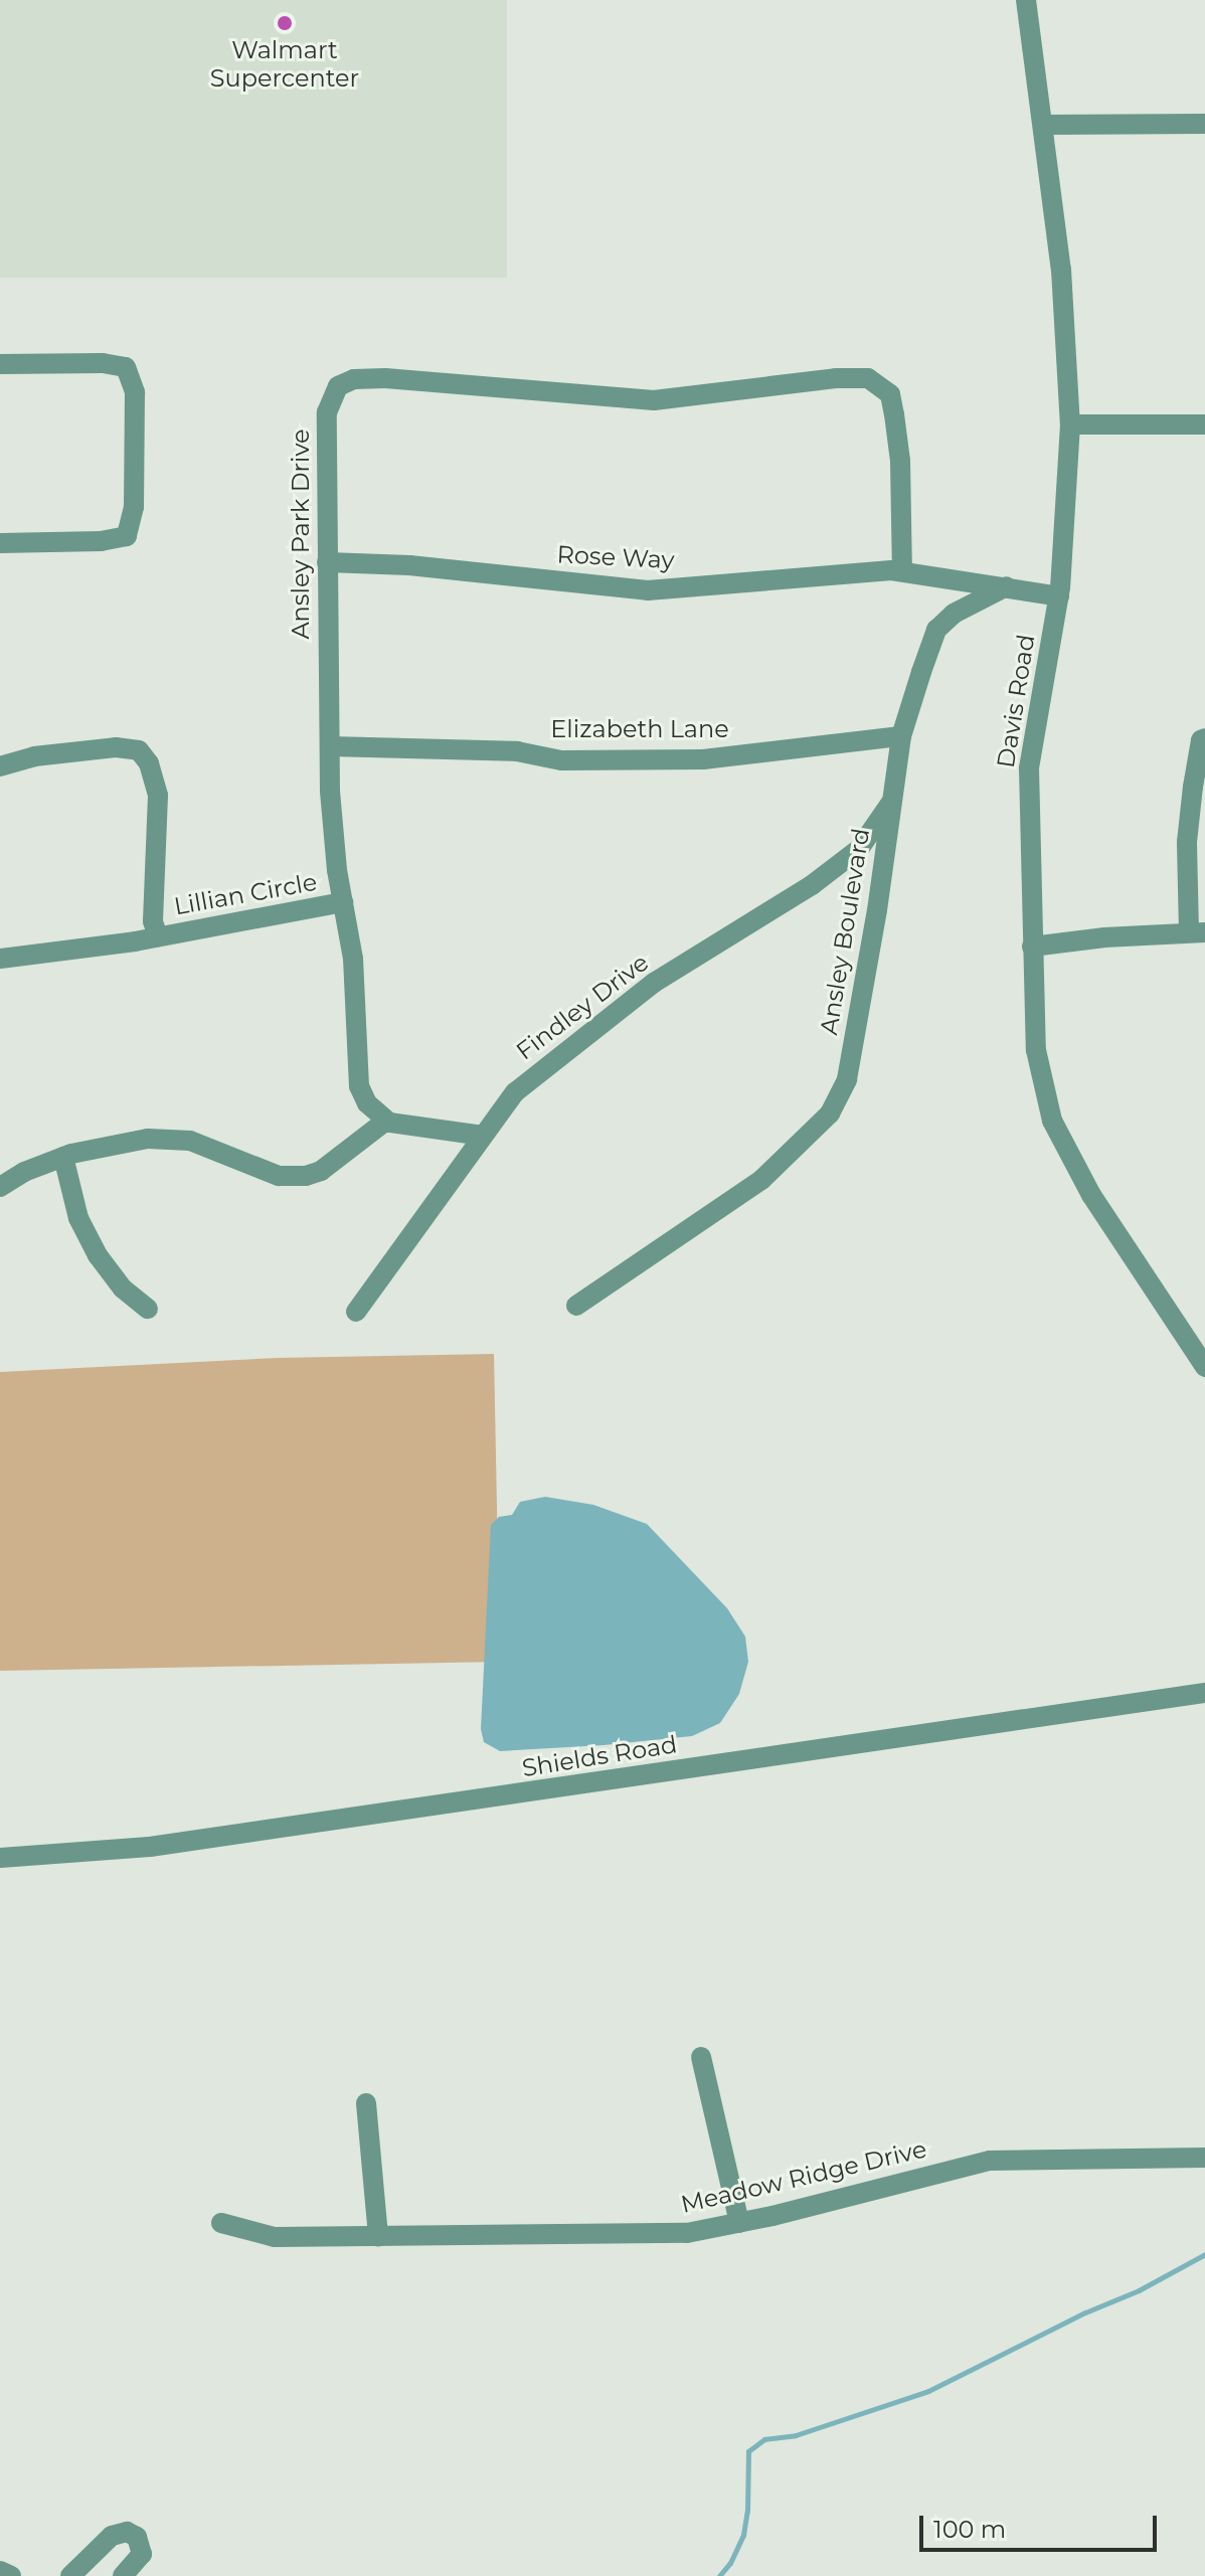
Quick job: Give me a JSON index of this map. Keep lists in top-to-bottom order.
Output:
{
  "streets": {
    "street": [
      "Ansley Park Drive",
      "Rose Way",
      "Davis Road",
      "Elizabeth Lane",
      "Lillian Circle",
      "Ansley Boulevard",
      "Findley Drive",
      "Shields Road",
      "Meadow Ridge Drive"
    ]
  },
  "crossings": [
    ["Ansley Park Drive", "Rose Way"],
    ["Ansley Park Drive", "Elizabeth Lane"],
    ["Ansley Park Drive", "Lillian Circle"],
    ["Elizabeth Lane", "Ansley Boulevard"],
    ["Ansley Boulevard", "Findley Drive"]
  ],
  "places": ["Walmart Supercenter"],
  "scale_bar": "100 m"
}
